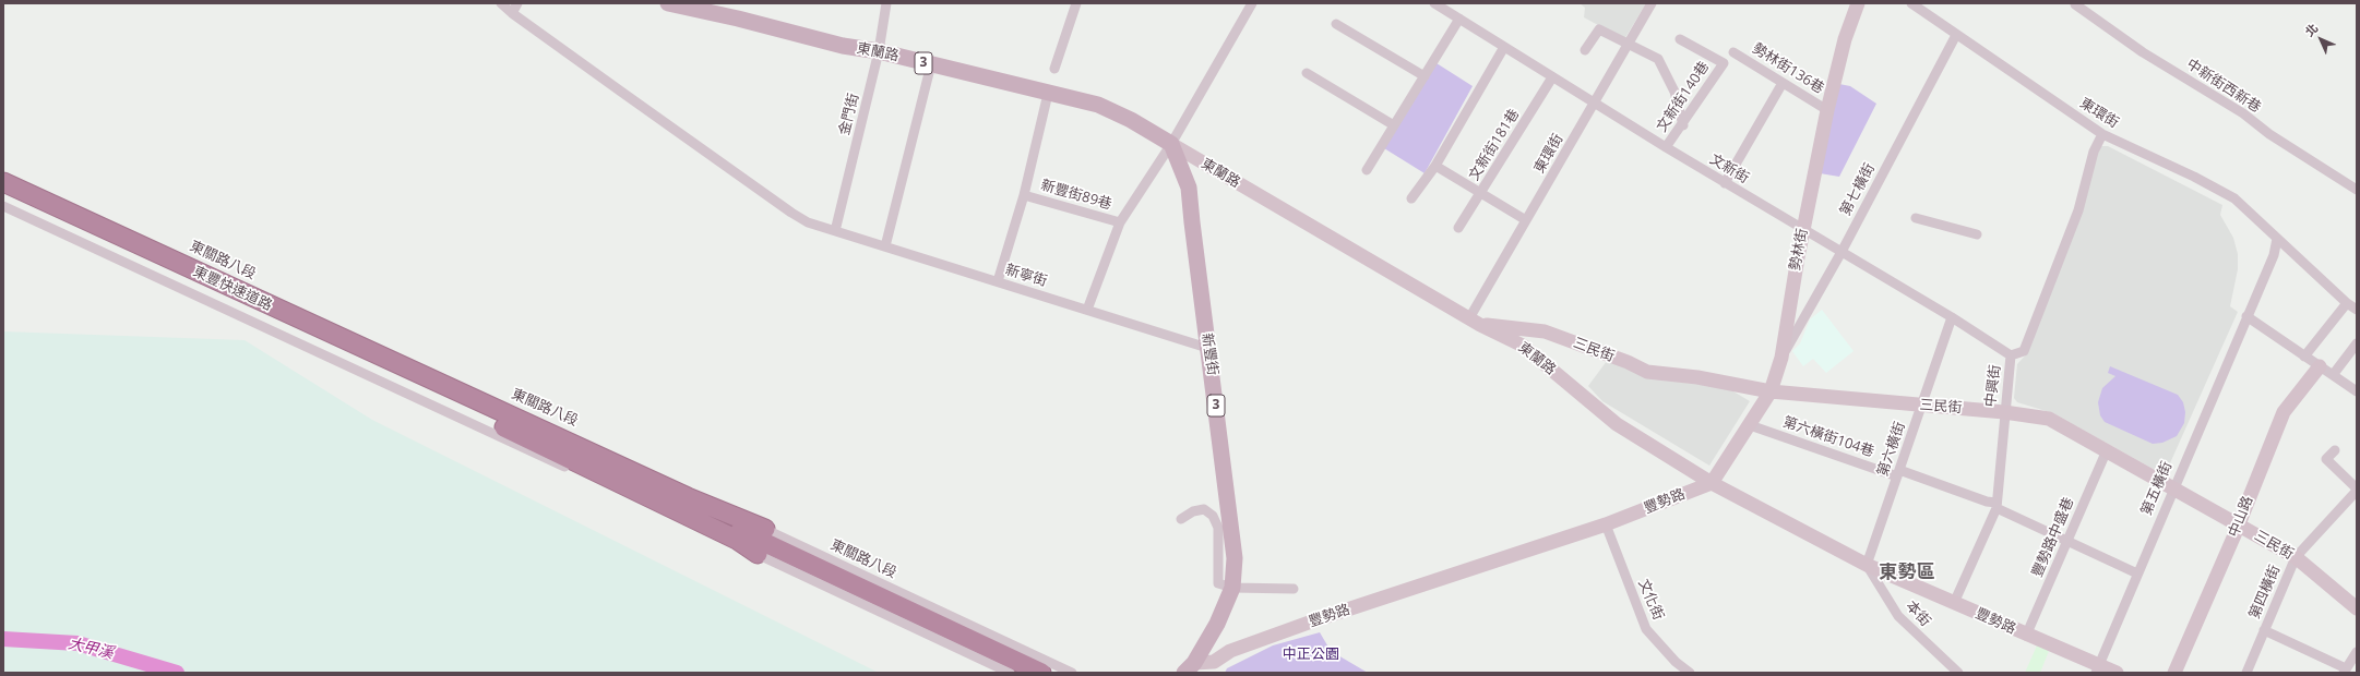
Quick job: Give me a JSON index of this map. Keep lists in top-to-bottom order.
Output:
{
  "streets": {
    "highway": ["東豐快速道路"],
    "main road": ["東蘭路", "3", "新豐街"],
    "street": [
      "勢林街136巷",
      "中新街西新巷",
      "文新街140巷",
      "東環街",
      "金門街",
      "文新街181巷",
      "文新街",
      "第七橫街",
      "新豐街89巷",
      "勢林街",
      "東關路八段",
      "新寧街",
      "三民街",
      "中興街",
      "第六橫街104巷",
      "第六橫街",
      "第五橫街",
      "豐勢路",
      "中山路",
      "豐勢路中盛巷",
      "第四橫街",
      "文化街",
      "本街"
    ]
  },
  "crossings": [
    ["東蘭路", "東環街"],
    ["東蘭路", "金門街"],
    ["東蘭路", "勢林街"],
    ["東蘭路", "三民街"],
    ["東蘭路", "新豐街"],
    ["東蘭路", "豐勢路"],
    ["勢林街136巷", "勢林街"],
    ["文新街140巷", "文新街"],
    ["東環街", "文新街"],
    ["東環街", "第七橫街"],
    ["東環街", "三民街"],
    ["東環街", "中興街"],
    ["金門街", "新寧街"],
    ["文新街181巷", "文新街"],
    ["文新街", "第七橫街"],
    ["文新街", "勢林街"],
    ["文新街", "中興街"],
    ["文新街", "第六橫街"],
    ["第七橫街", "勢林街"],
    ["勢林街", "三民街"],
    ["勢林街", "第六橫街104巷"],
    ["勢林街", "豐勢路"],
    ["新寧街", "新豐街"],
    ["三民街", "中興街"],
    ["三民街", "第六橫街"],
    ["三民街", "第五橫街"],
    ["三民街", "中山路"],
    ["三民街", "豐勢路中盛巷"],
    ["三民街", "第四橫街"],
    ["新豐街", "豐勢路"],
    ["中興街", "第六橫街104巷"],
    ["中興街", "豐勢路"],
    ["第六橫街104巷", "第六橫街"],
    ["第六橫街104巷", "第五橫街"],
    ["第六橫街104巷", "豐勢路中盛巷"],
    ["第六橫街", "豐勢路"],
    ["第六橫街", "本街"],
    ["第五橫街", "豐勢路"],
    ["豐勢路", "豐勢路中盛巷"],
    ["豐勢路", "文化街"],
    ["豐勢路", "本街"]
  ],
  "districts": ["東勢區"],
  "water": ["大甲溪"],
  "parks": ["中正公園"],
  "north": "top left"
}
